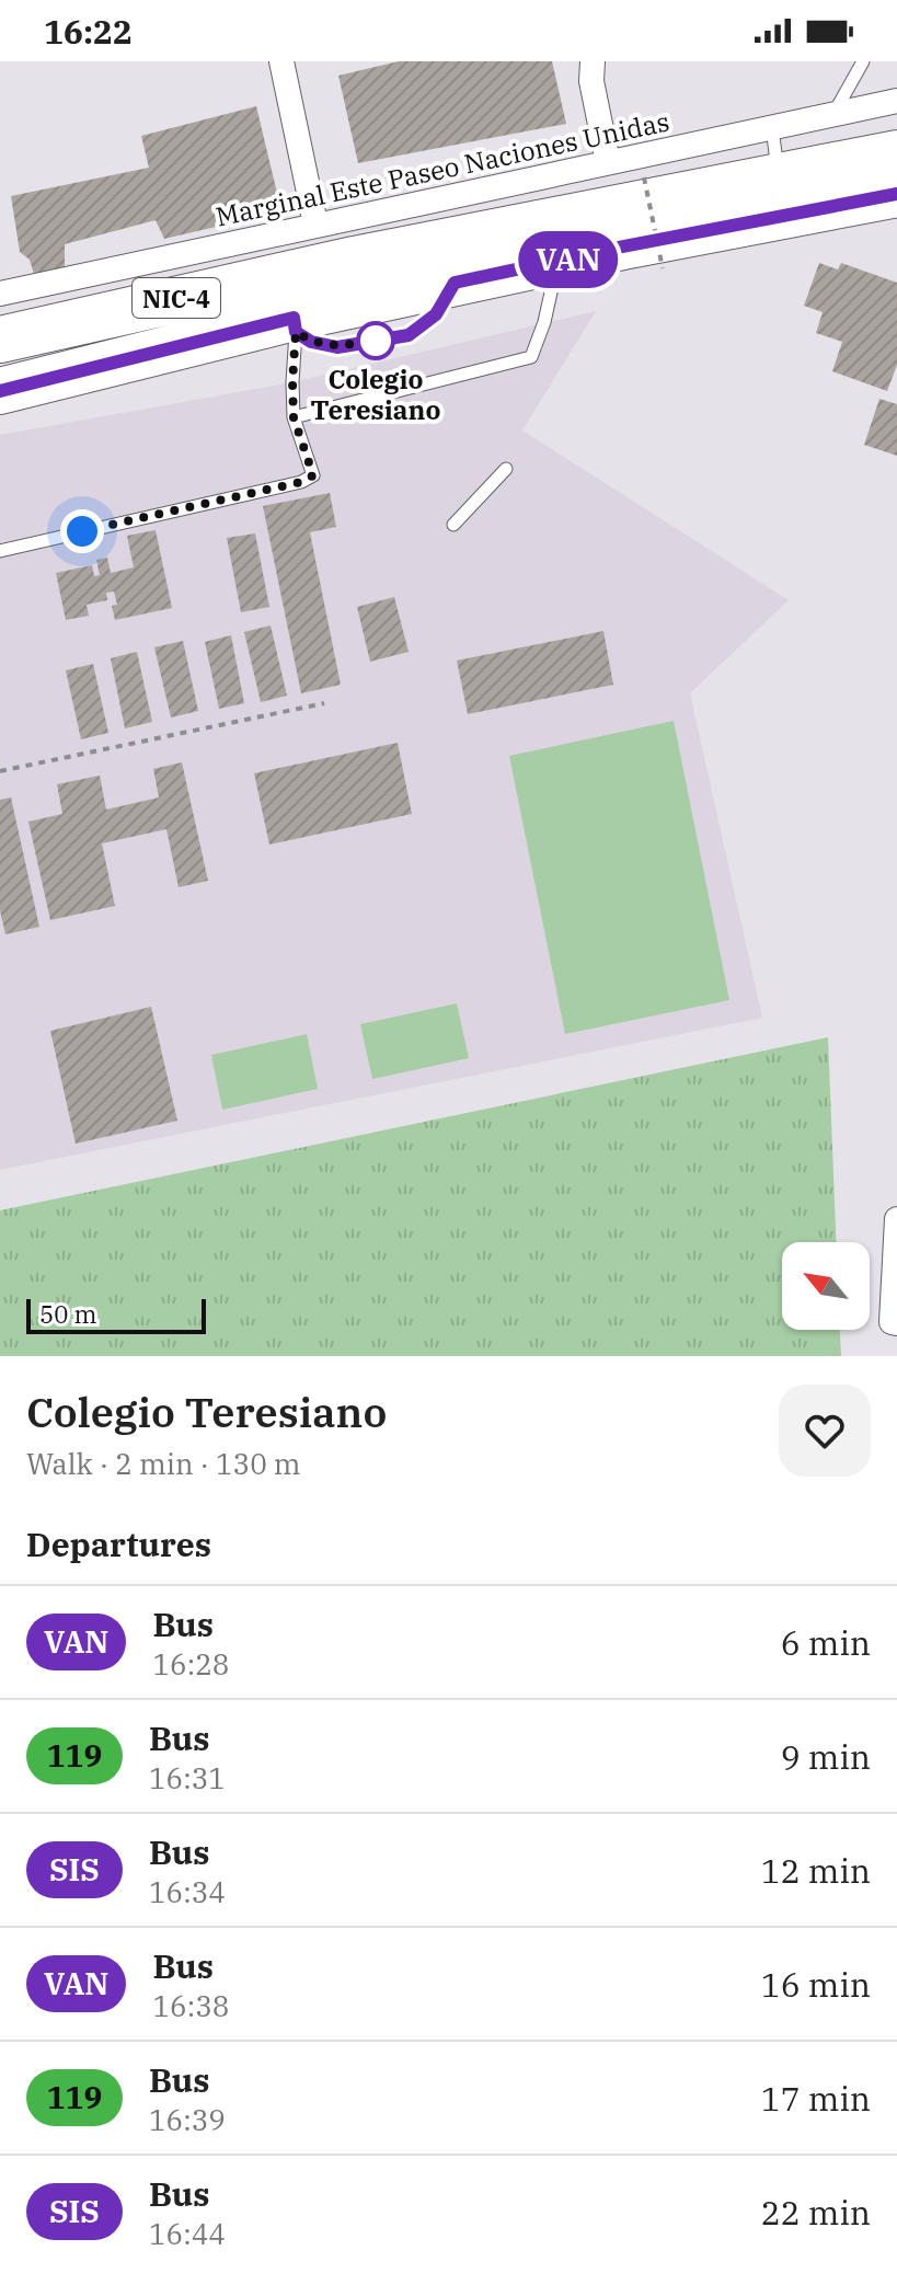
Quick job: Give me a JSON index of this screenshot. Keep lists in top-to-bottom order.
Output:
{
  "streets": {
    "highway": ["NIC-4"],
    "street": ["Marginal Este Paseo Naciones Unidas"]
  },
  "places": ["Colegio Teresiano"],
  "lines": ["bus line VAN"],
  "scale_bar": "50 m",
  "north": "top left",
  "page": {
    "status": "16:22",
    "on_map": "VAN",
    "scale": "50 m",
    "heading": [
      ["Colegio Teresiano", "Walk · 2 min · 130 m"],
      "Departures"
    ],
    "list": [
      {
        "mark": "VAN",
        "name": "Bus",
        "note": "16:28",
        "value": "6 min"
      },
      {
        "mark": "119",
        "name": "Bus",
        "note": "16:31",
        "value": "9 min"
      },
      {
        "mark": "SIS",
        "name": "Bus",
        "note": "16:34",
        "value": "12 min"
      },
      {
        "mark": "VAN",
        "name": "Bus",
        "note": "16:38",
        "value": "16 min"
      },
      {
        "mark": "119",
        "name": "Bus",
        "note": "16:39",
        "value": "17 min"
      },
      {
        "mark": "SIS",
        "name": "Bus",
        "note": "16:44",
        "value": "22 min"
      }
    ]
  }
}
